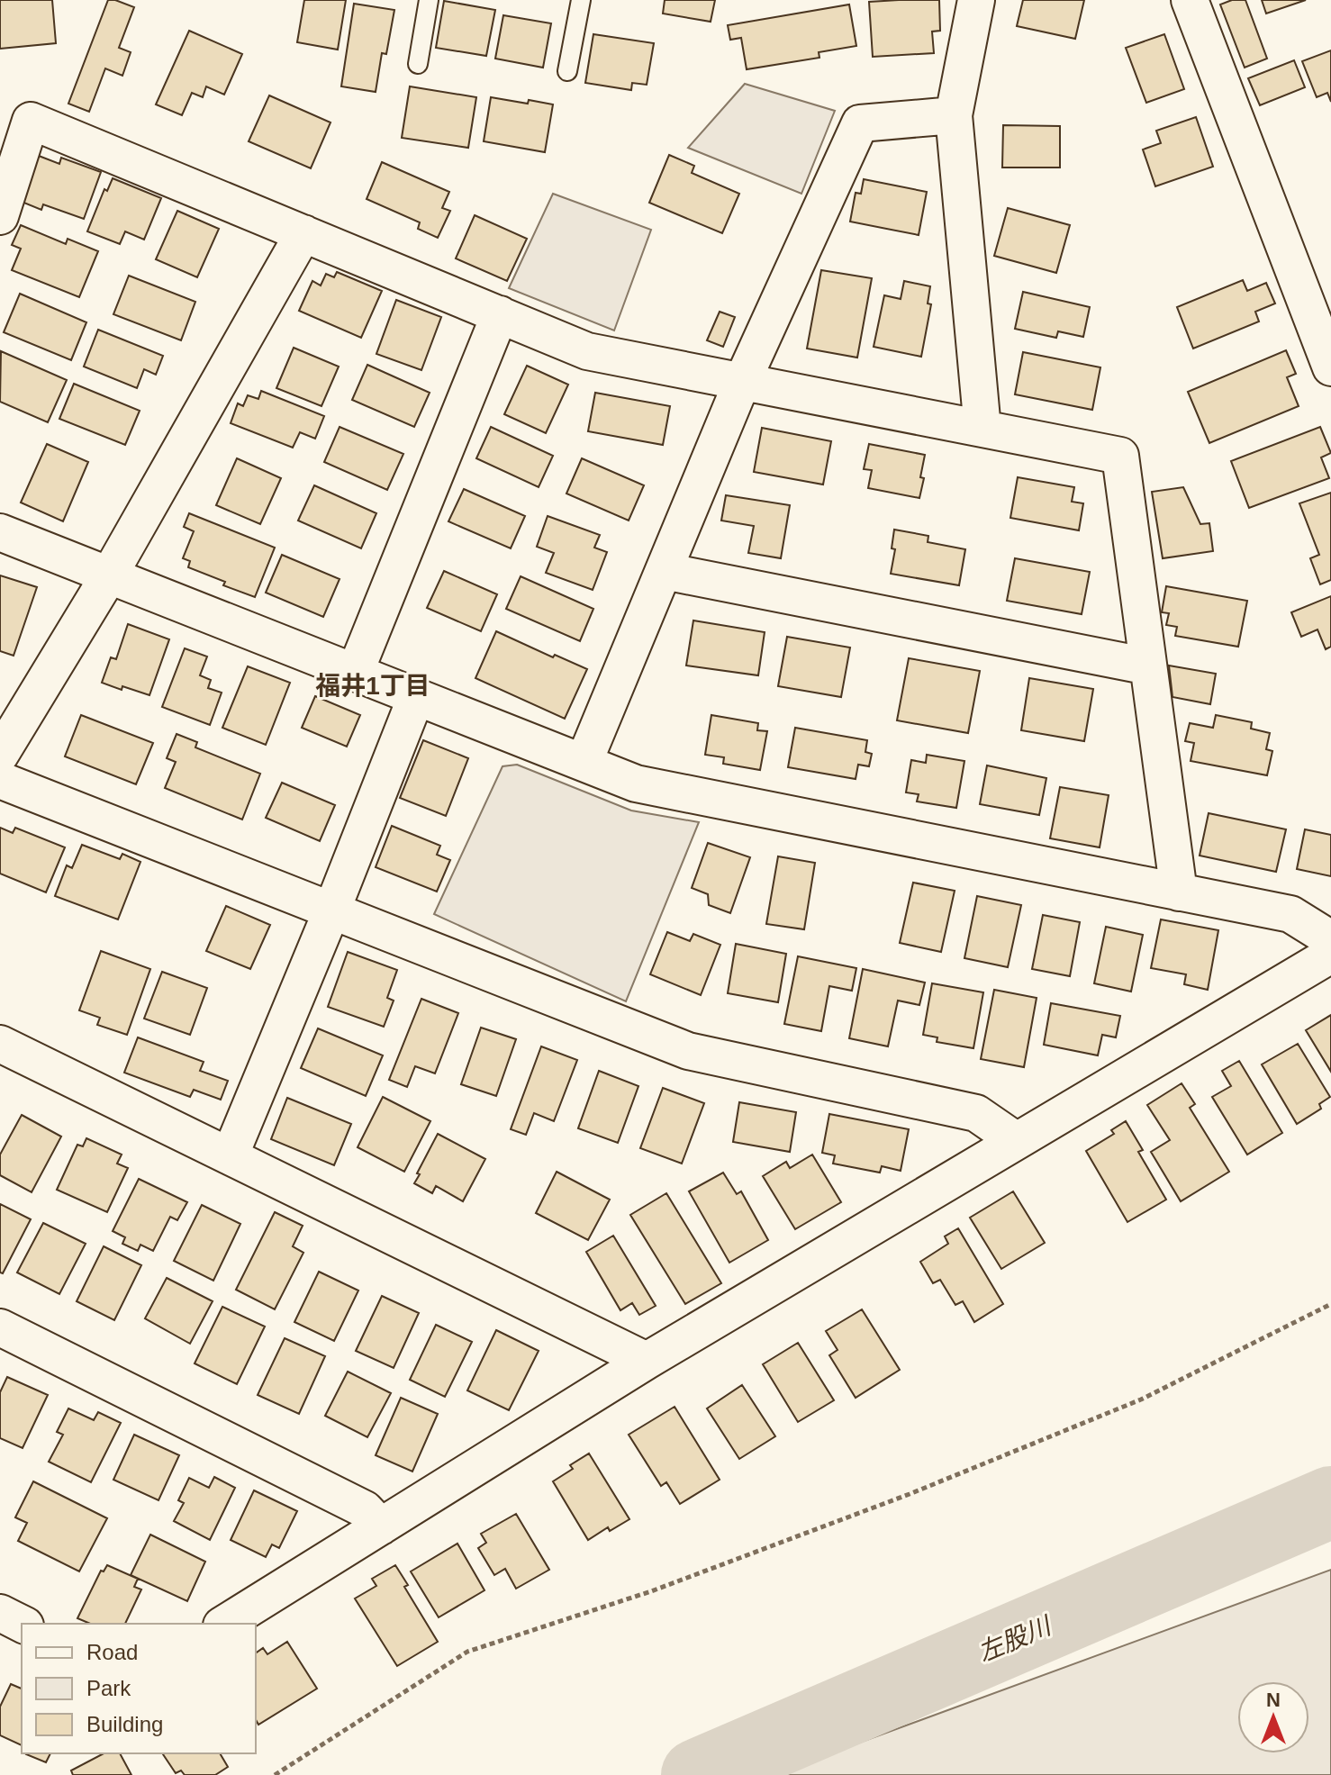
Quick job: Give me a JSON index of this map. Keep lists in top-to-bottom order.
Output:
{
  "districts": ["福井1丁目"],
  "water": ["左股川"],
  "legend": ["Road", "Park", "Building"],
  "north": "top"
}
